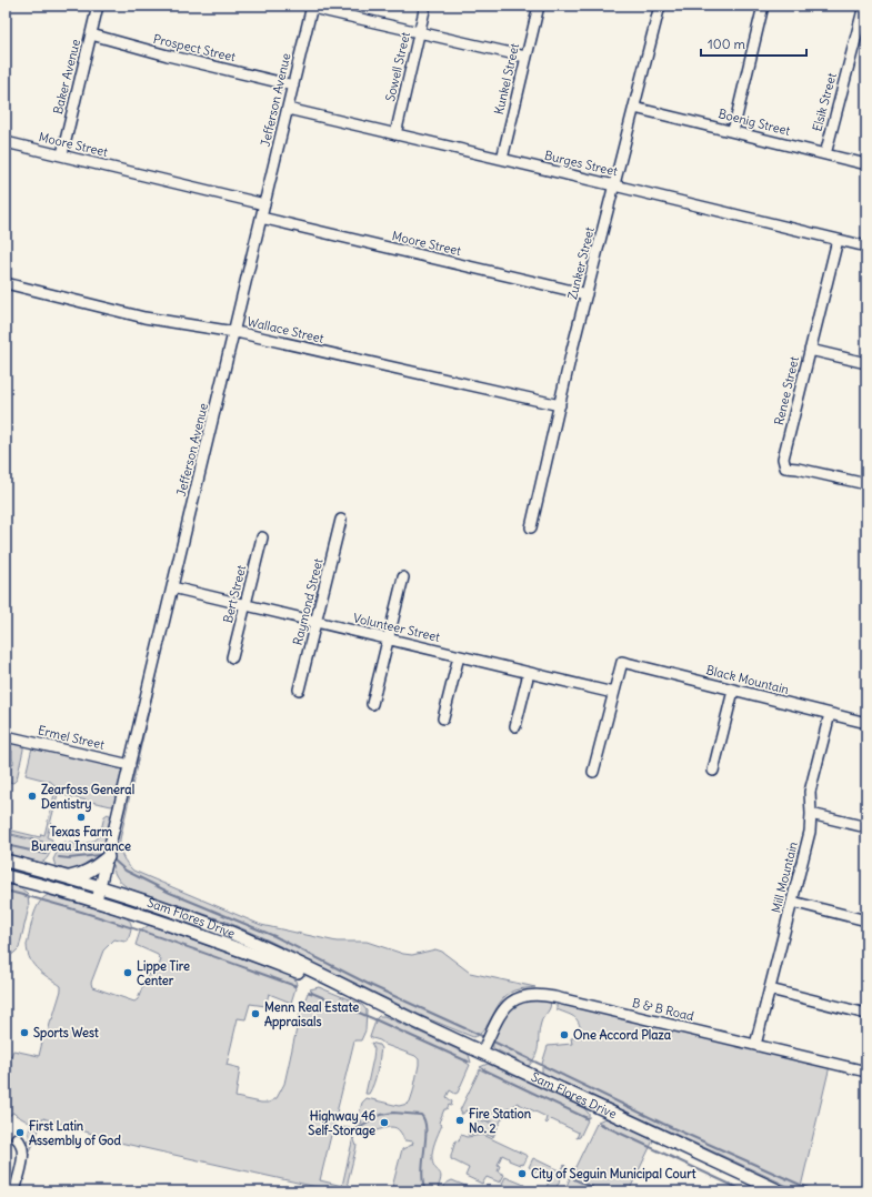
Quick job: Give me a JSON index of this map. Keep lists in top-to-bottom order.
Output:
{
  "streets": {
    "main road": ["Sam Flores Drive"],
    "street": [
      "Prospect Street",
      "Sowell Street",
      "Baker Avenue",
      "Kunkel Street",
      "Jefferson Avenue",
      "Elsik Street",
      "Boenig Street",
      "Moore Street",
      "Burges Street",
      "Zunker Street",
      "Wallace Street",
      "Renee Street",
      "Bert Street",
      "Raymond Street",
      "Volunteer Street",
      "Black Mountain",
      "Ermel Street",
      "Mill Mountain",
      "B & B Road"
    ]
  },
  "crossings": [
    ["Prospect Street", "Baker Avenue"],
    ["Prospect Street", "Jefferson Avenue"],
    ["Sowell Street", "Burges Street"],
    ["Baker Avenue", "Moore Street"],
    ["Kunkel Street", "Burges Street"],
    ["Jefferson Avenue", "Moore Street"],
    ["Jefferson Avenue", "Burges Street"],
    ["Jefferson Avenue", "Wallace Street"],
    ["Jefferson Avenue", "Volunteer Street"],
    ["Jefferson Avenue", "Ermel Street"],
    ["Jefferson Avenue", "Sam Flores Drive"],
    ["Elsik Street", "Boenig Street"],
    ["Boenig Street", "Zunker Street"],
    ["Moore Street", "Zunker Street"],
    ["Burges Street", "Zunker Street"],
    ["Burges Street", "Renee Street"],
    ["Zunker Street", "Wallace Street"],
    ["Bert Street", "Volunteer Street"],
    ["Raymond Street", "Volunteer Street"],
    ["Volunteer Street", "Black Mountain"],
    ["Black Mountain", "Mill Mountain"],
    ["Mill Mountain", "B & B Road"],
    ["Sam Flores Drive", "B & B Road"]
  ],
  "places": [
    "Zearfoss General Dentistry",
    "Texas Farm Bureau Insurance",
    "Lippe Tire Center",
    "Menn Real Estate Appraisals",
    "Sports West",
    "One Accord Plaza",
    "Fire Station No. 2",
    "Highway 46 Self-Storage",
    "First Latin Assembly of God",
    "City of Seguin Municipal Court"
  ],
  "scale_bar": "100 m"
}
